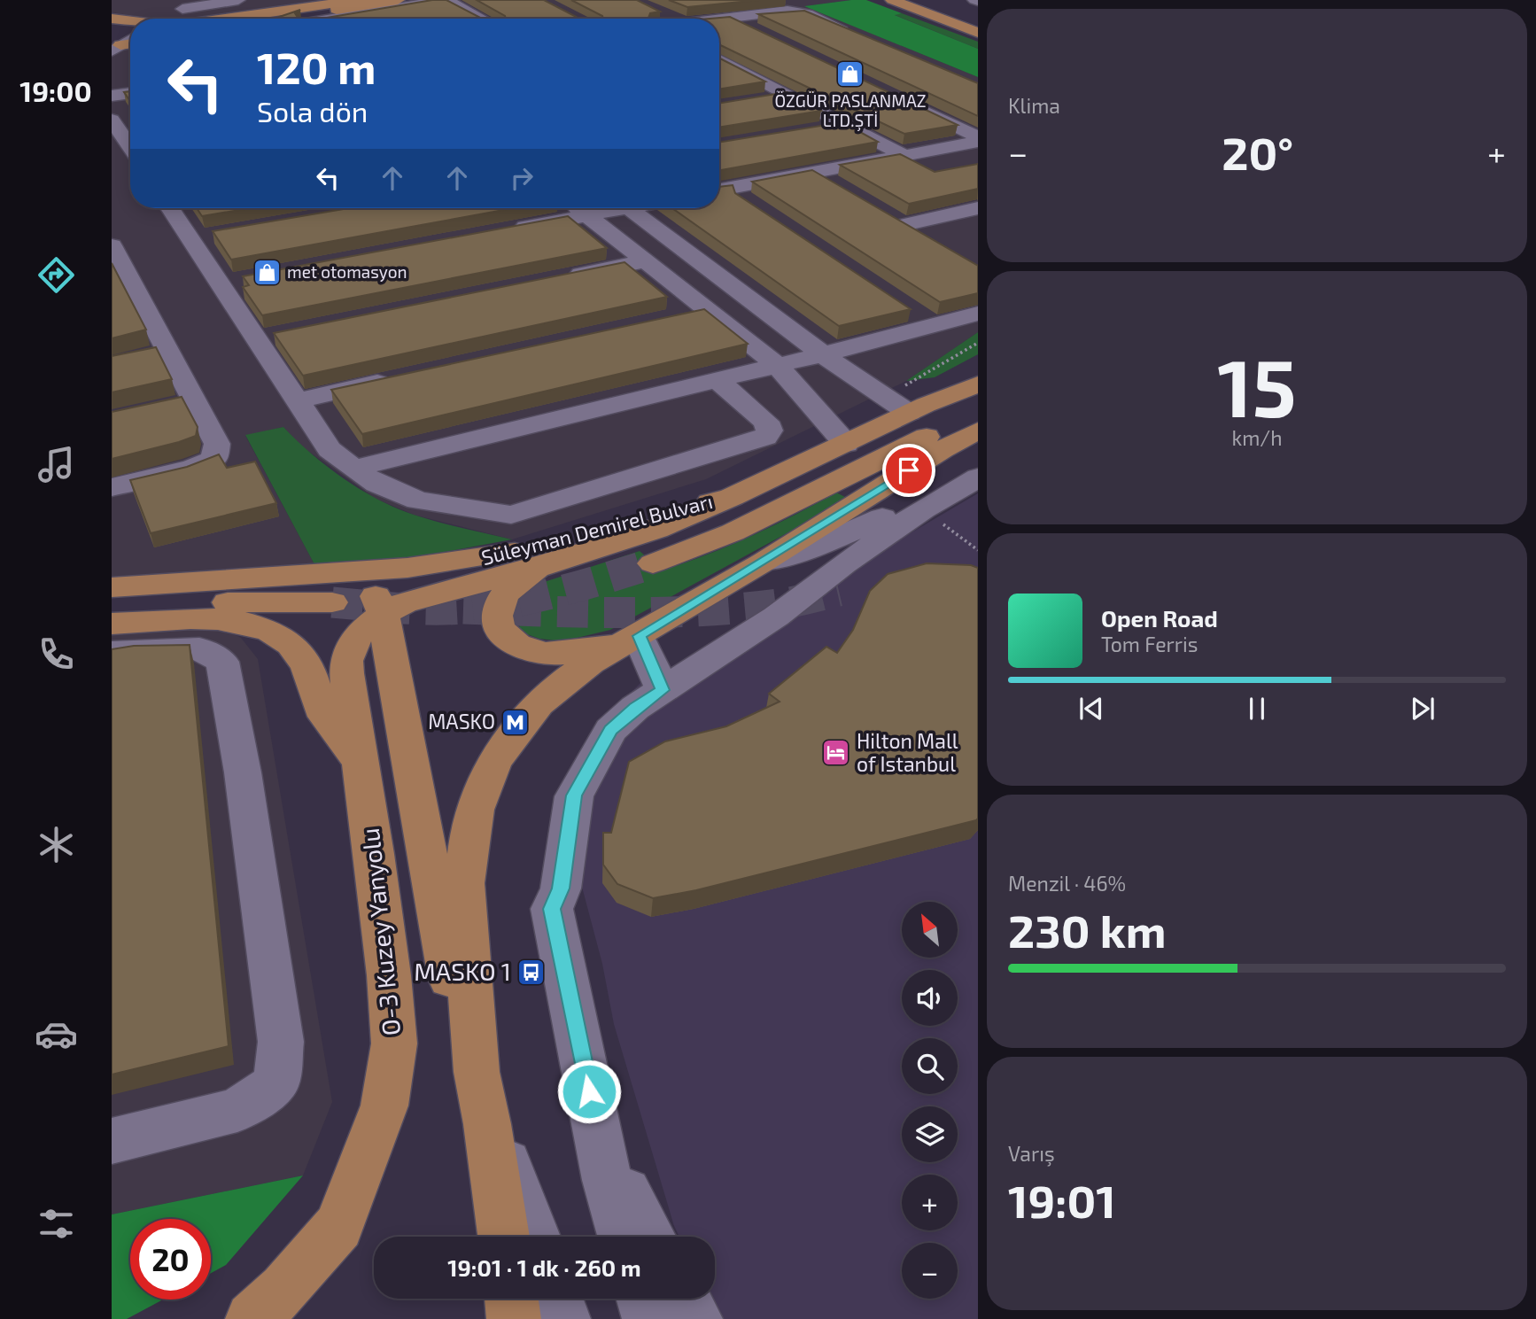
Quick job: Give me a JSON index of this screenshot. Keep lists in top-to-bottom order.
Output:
{
  "streets": {
    "main road": ["Süleyman Demirel Bulvarı", "O-3 Kuzey Yanyolu"]
  },
  "places": {
    "shop": ["ÖZGÜR PASLANMAZ LTD.ŞTİ", "met otomasyon"],
    "metro station": ["MASKO"],
    "hotel": ["Hilton Mall of Istanbul"],
    "bus stop": ["MASKO 1"]
  },
  "north": "top left",
  "page": {
    "tabs": "19:00",
    "tile": [
      "Klima",
      ["15", "km/h"],
      ["Menzil · 46%", "230 km"],
      ["Varış", "19:01"]
    ],
    "turn": ["120 m", "Sola dön"],
    "heat": ["−", "20°", "+"],
    "song": ["Open Road", "Tom Ferris"],
    "map_buttons": ["+", "−"],
    "limit": "20",
    "trip": "19:01 · 1 dk · 260 m"
  }
}
